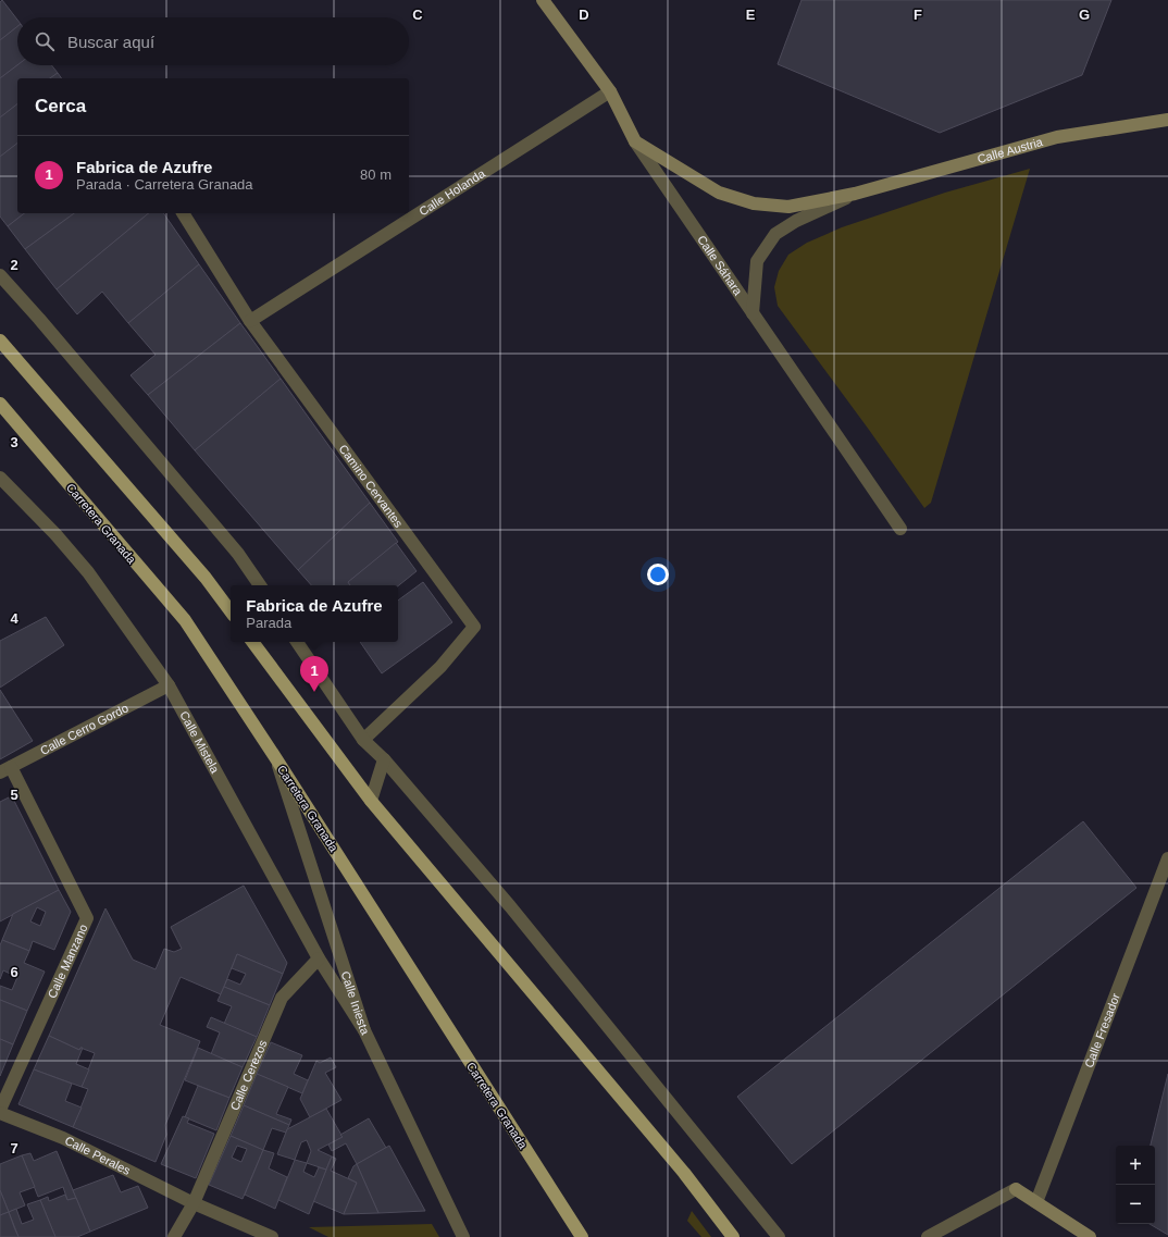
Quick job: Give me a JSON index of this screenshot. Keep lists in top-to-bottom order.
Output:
{
  "streets": {
    "main road": ["Carretera Granada"],
    "street": [
      "Calle Austria",
      "Calle Holanda",
      "Calle Sáhara",
      "Camino Cervantes",
      "Calle Cerro Gordo",
      "Calle Mistela",
      "Calle Manzano",
      "Calle Iniesta",
      "Calle Fresador",
      "Calle Cerezos",
      "Calle Perales"
    ]
  },
  "crossings": [
    ["Calle Austria", "Calle Sáhara"],
    ["Calle Holanda", "Calle Sáhara"],
    ["Calle Holanda", "Camino Cervantes"],
    ["Carretera Granada", "Calle Iniesta"],
    ["Calle Cerro Gordo", "Calle Mistela"],
    ["Calle Cerro Gordo", "Calle Manzano"],
    ["Calle Mistela", "Calle Iniesta"],
    ["Calle Mistela", "Calle Cerezos"],
    ["Calle Manzano", "Calle Perales"],
    ["Calle Cerezos", "Calle Perales"]
  ],
  "page": {
    "search": "Buscar aquí",
    "heading": "Cerca",
    "list": [
      {
        "mark": "1",
        "name": "Fabrica de Azufre",
        "note": "Parada · Carretera Granada",
        "value": "80 m"
      }
    ],
    "popup": ["Fabrica de Azufre", "Parada"],
    "pins": "1",
    "map_buttons": ["+", "−"]
  },
  "grid": {
    "columns": [
      "C",
      "D",
      "E",
      "F",
      "G"
    ],
    "rows": [
      "2",
      "3",
      "4",
      "5",
      "6",
      "7"
    ]
  }
}
